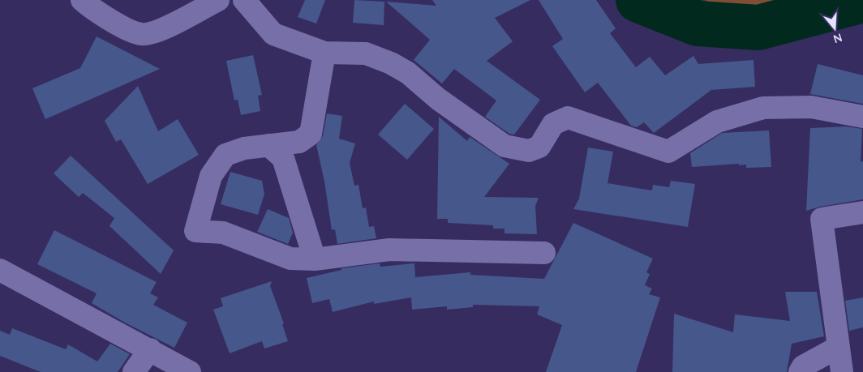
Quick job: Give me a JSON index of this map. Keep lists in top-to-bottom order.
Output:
{
  "north": "bottom"
}
